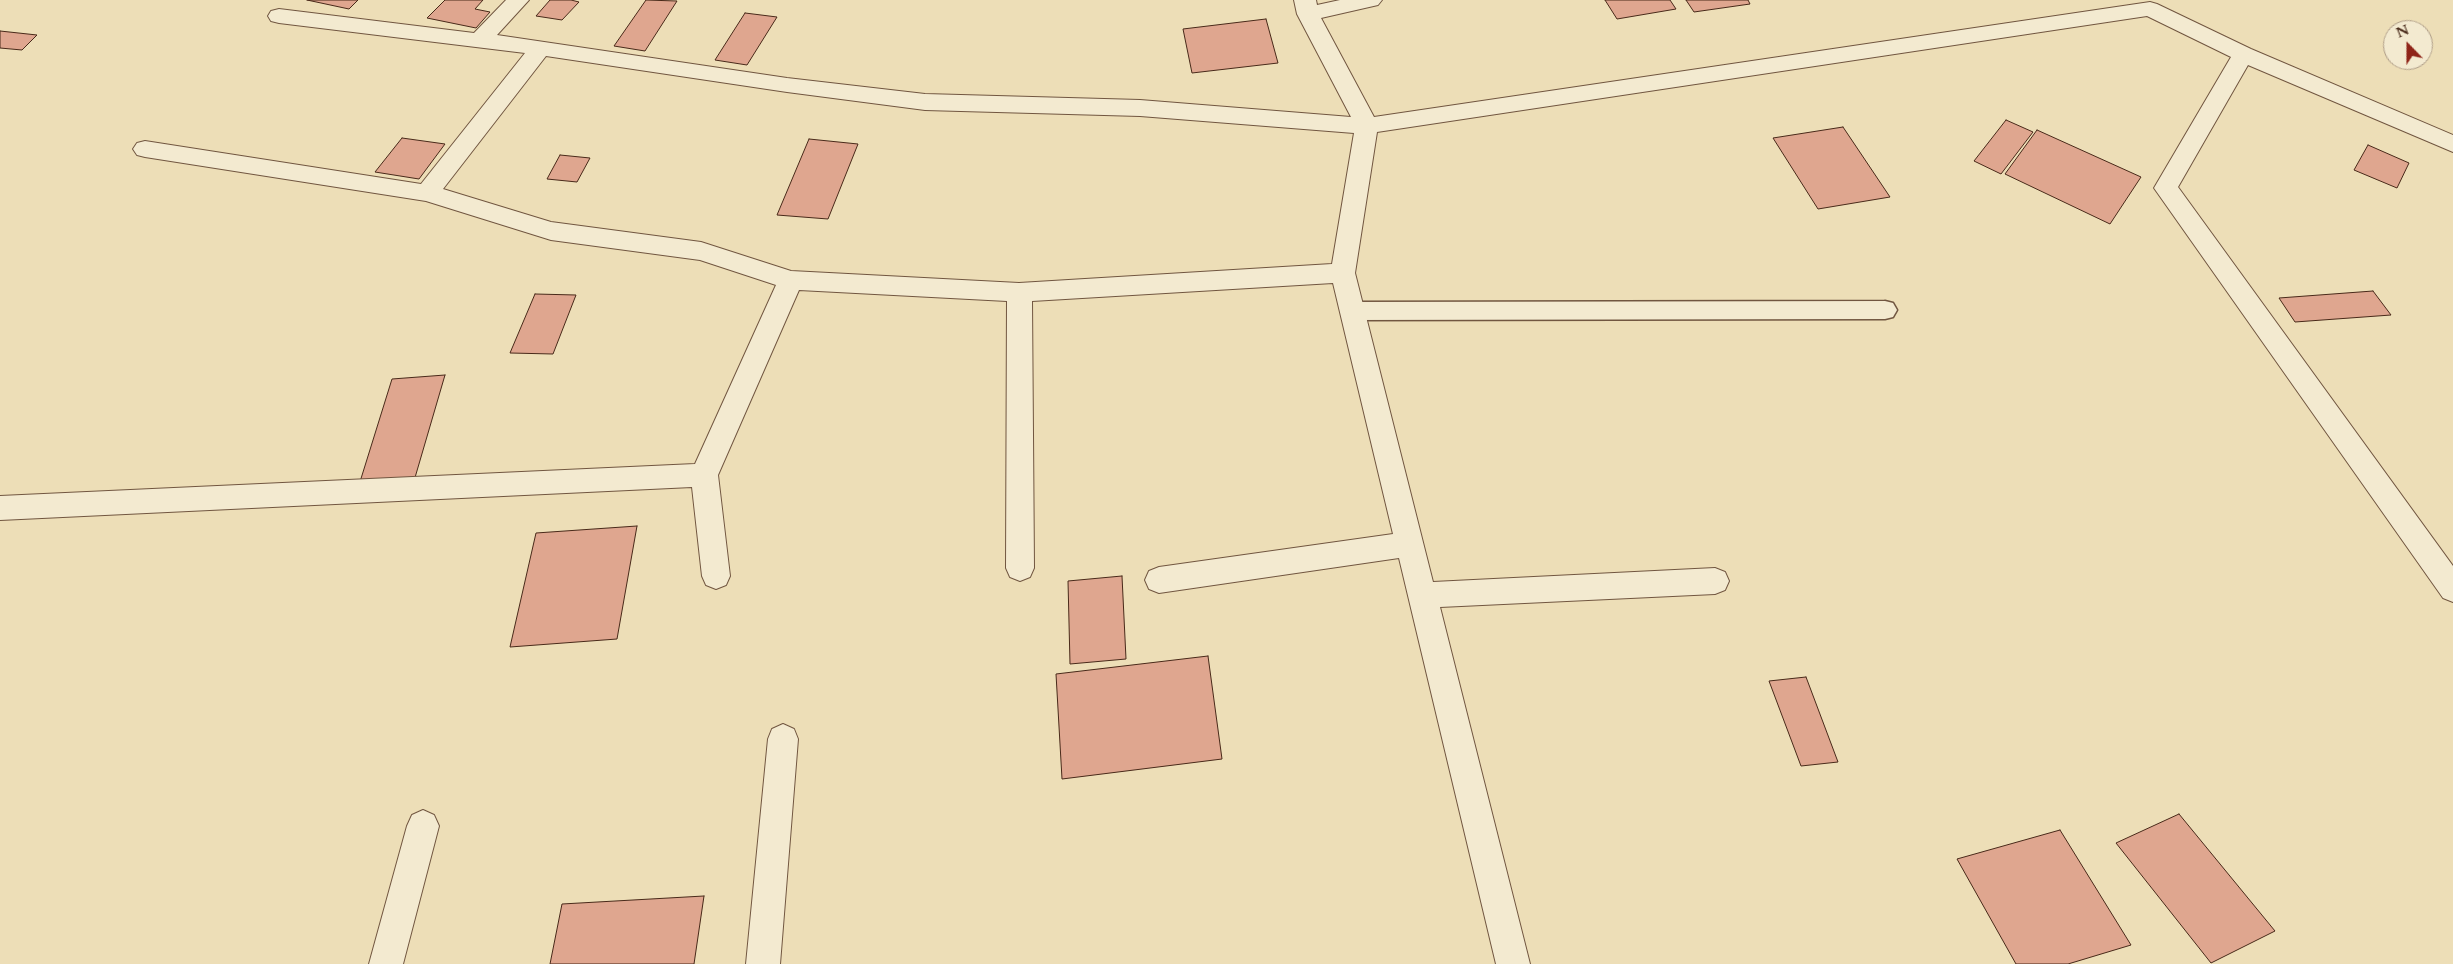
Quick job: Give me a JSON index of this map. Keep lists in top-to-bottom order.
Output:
{
  "north": "top"
}
